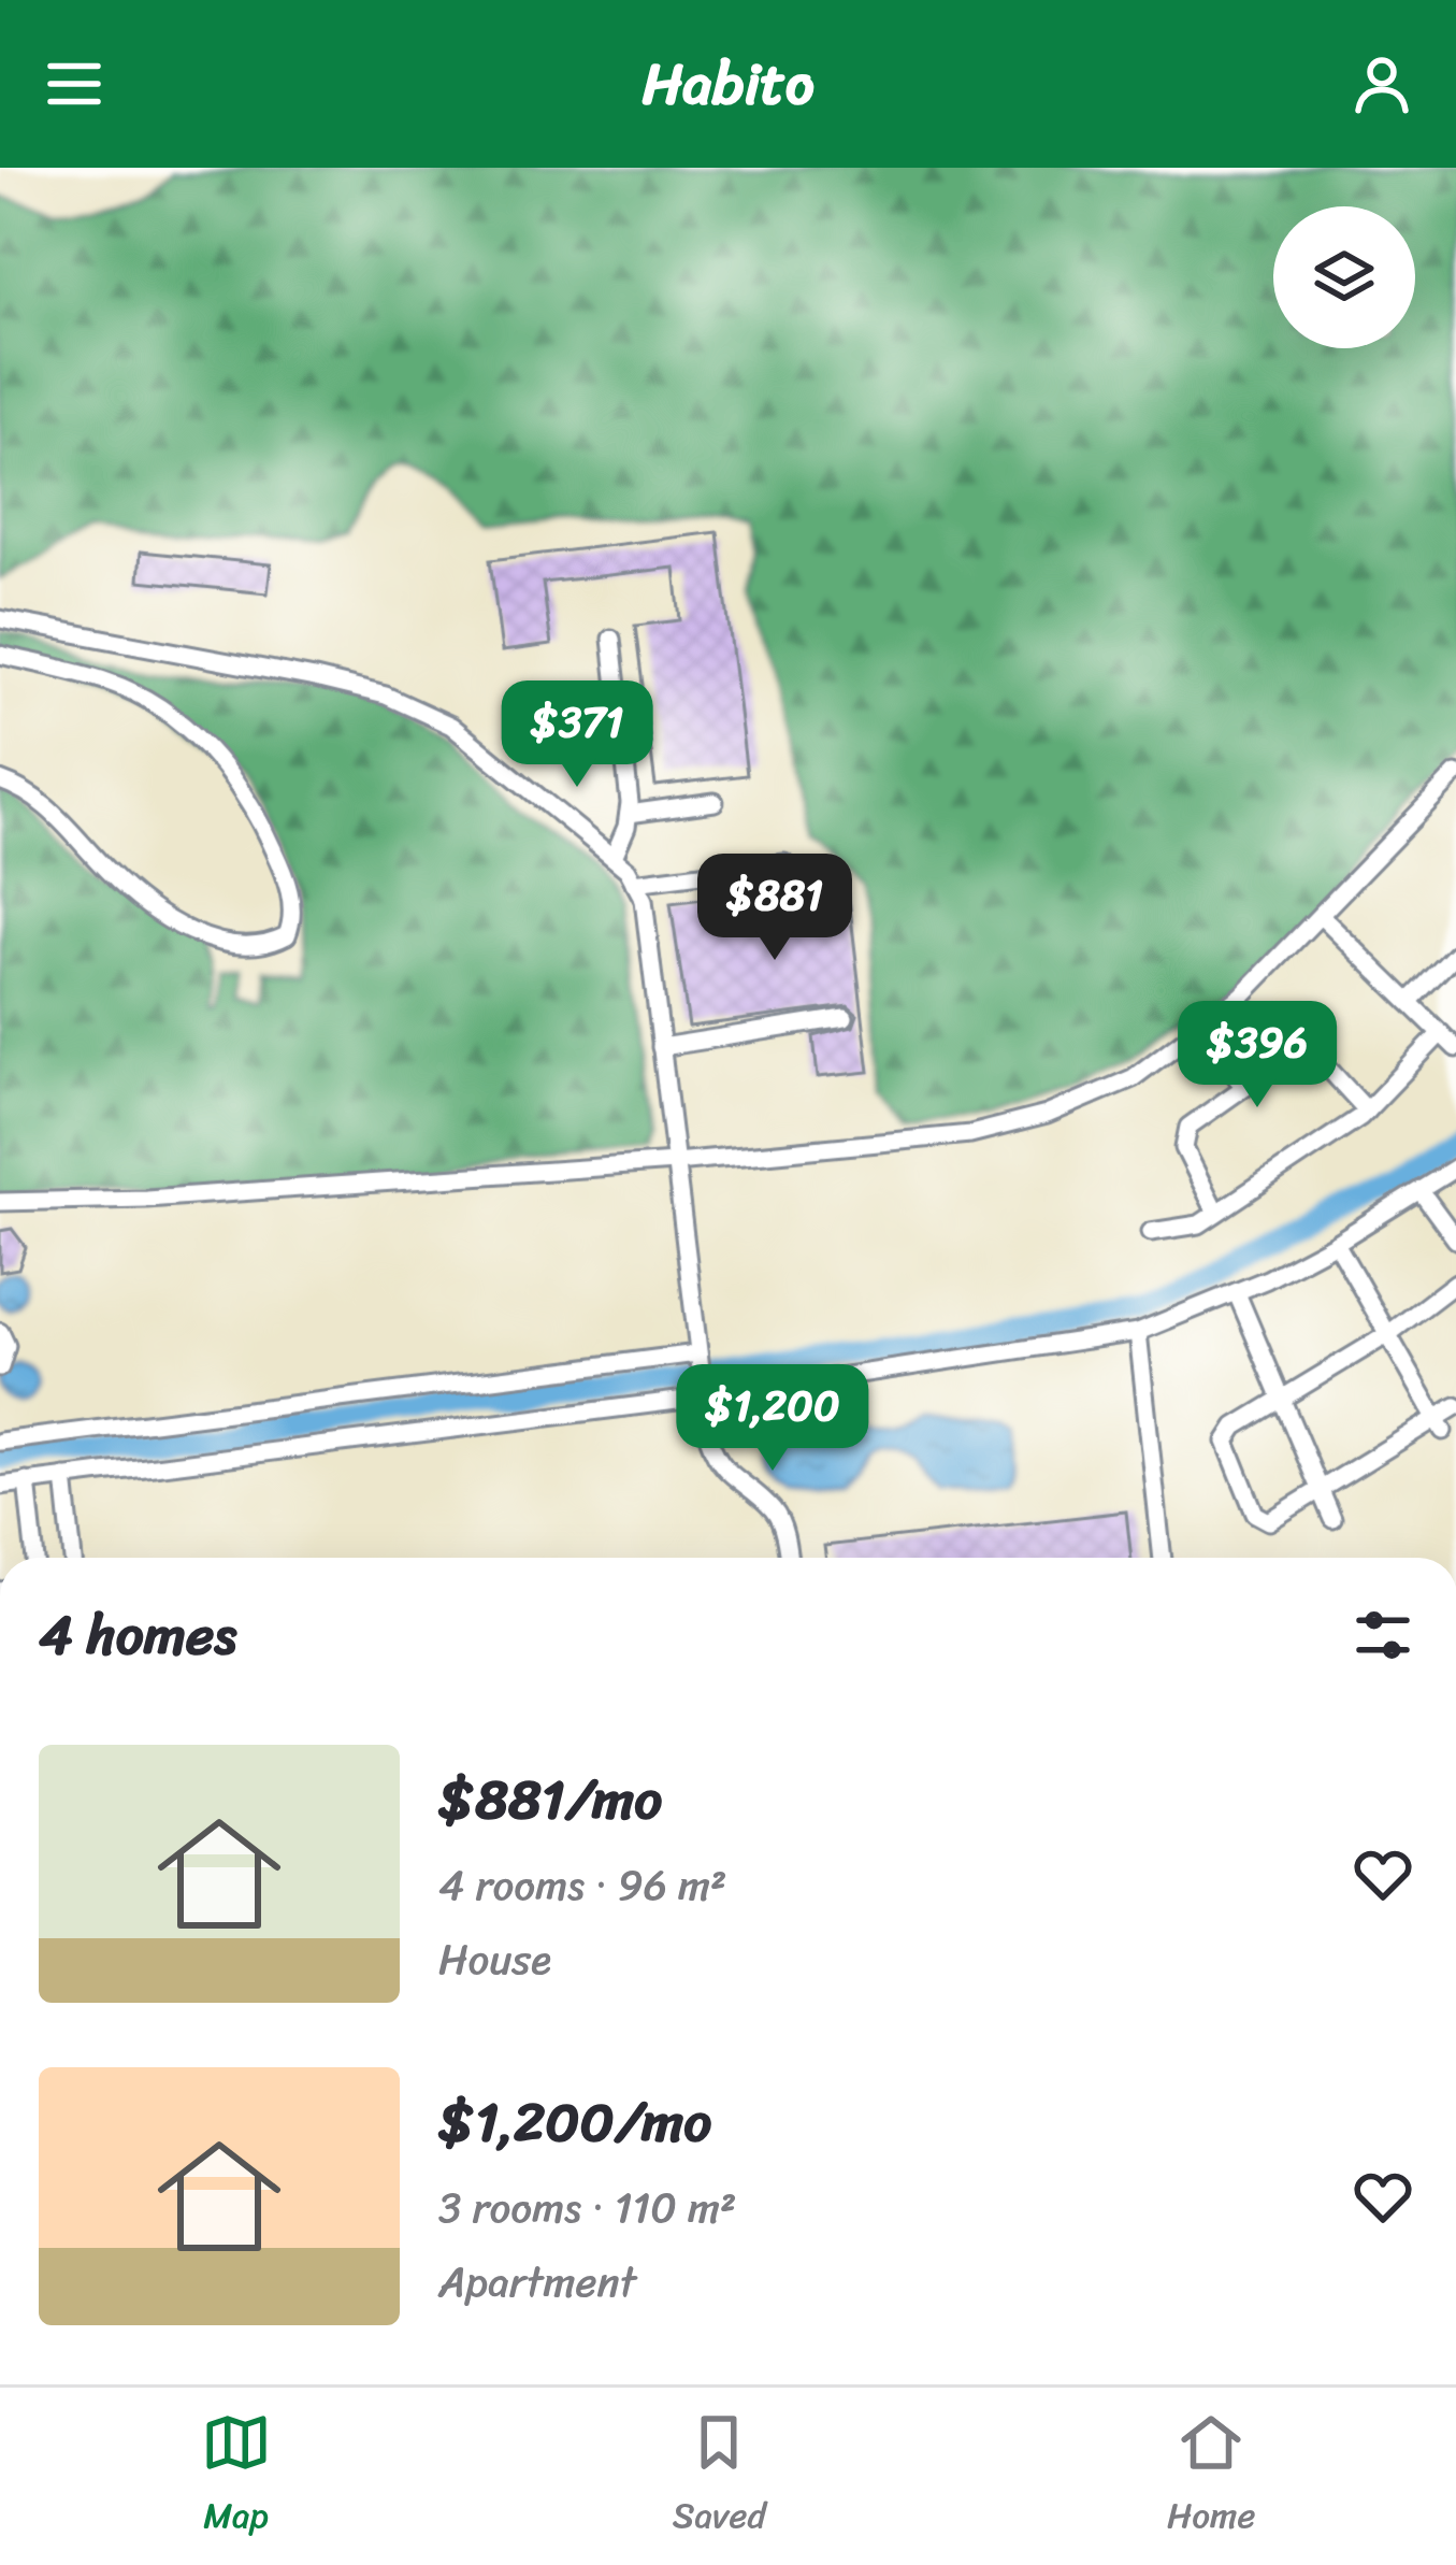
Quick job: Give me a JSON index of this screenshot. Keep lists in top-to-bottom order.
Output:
{
  "page": {
    "header": "Habito",
    "price": [
      "$371",
      "$881",
      "$396",
      "$1,200"
    ],
    "heading": "4 homes",
    "list": [
      {
        "name": "$881/mo",
        "note": "4 rooms · 96 m² · House"
      },
      {
        "name": "$1,200/mo",
        "note": "3 rooms · 110 m² · Apartment"
      }
    ],
    "tabs": ["Map", "Saved", "Home"]
  }
}
